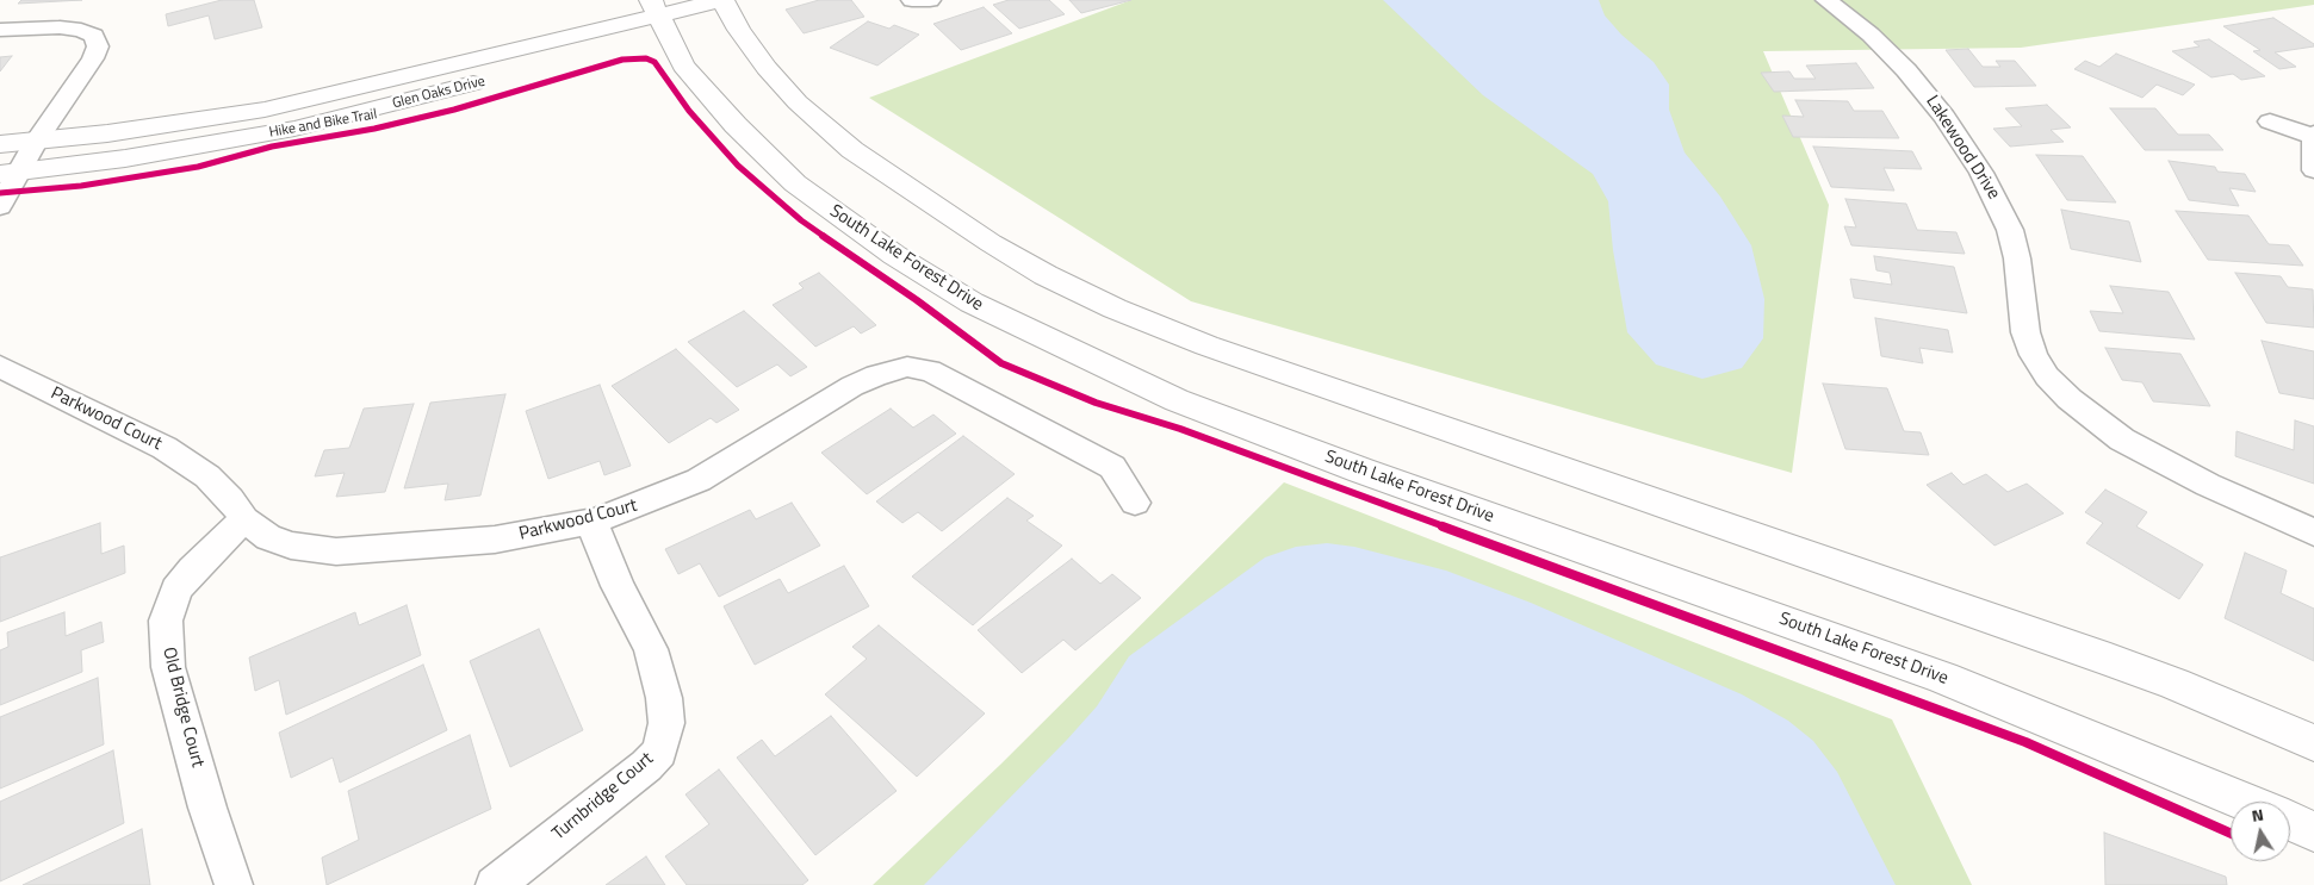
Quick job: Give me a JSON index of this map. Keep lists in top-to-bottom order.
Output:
{
  "streets": {
    "main road": ["Glen Oaks Drive", "South Lake Forest Drive"],
    "street": [
      "Lakewood Drive",
      "Parkwood Court",
      "Old Bridge Court",
      "Turnbridge Court"
    ],
    "cycle path": ["Hike and Bike Trail"]
  },
  "crossings": [
    ["Glen Oaks Drive", "South Lake Forest Drive"],
    ["Parkwood Court", "Old Bridge Court"],
    ["Parkwood Court", "Turnbridge Court"]
  ],
  "north": "top"
}
